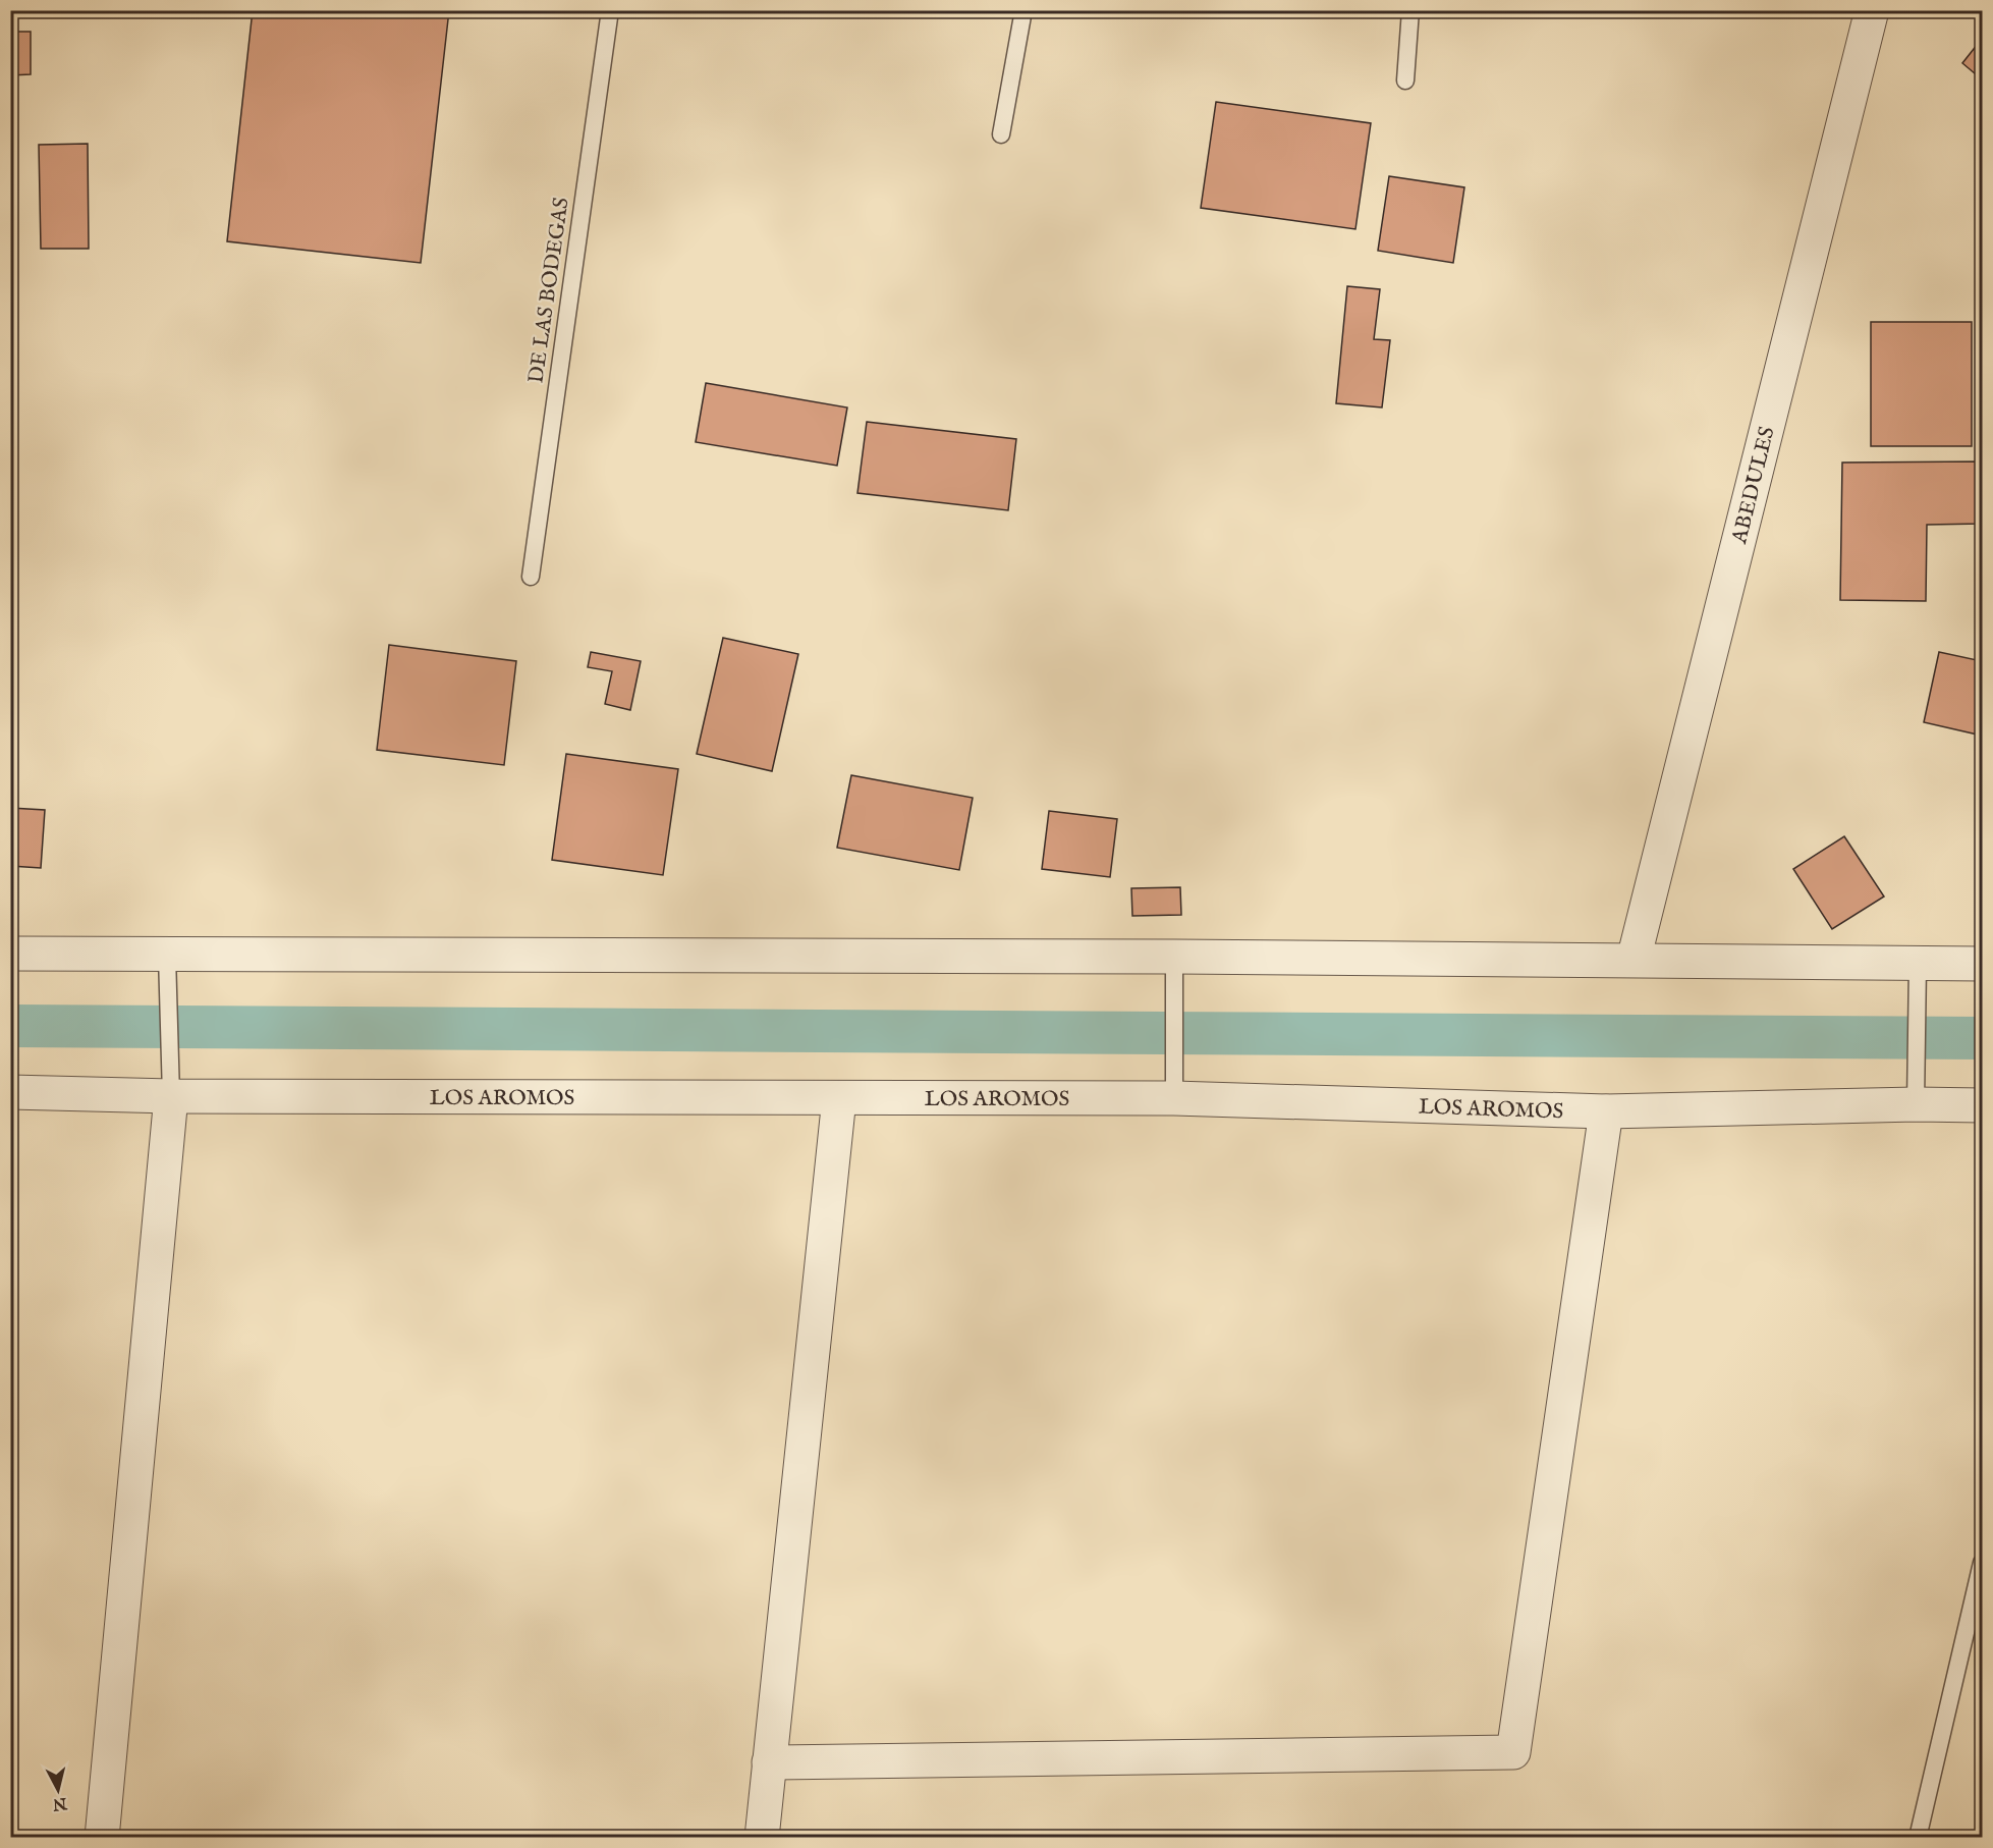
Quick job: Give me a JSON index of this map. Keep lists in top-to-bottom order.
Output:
{
  "streets": {
    "street": ["ABEDULES", "LOS AROMOS"],
    "lane": ["DE LAS BODEGAS"]
  },
  "north": "bottom"
}
